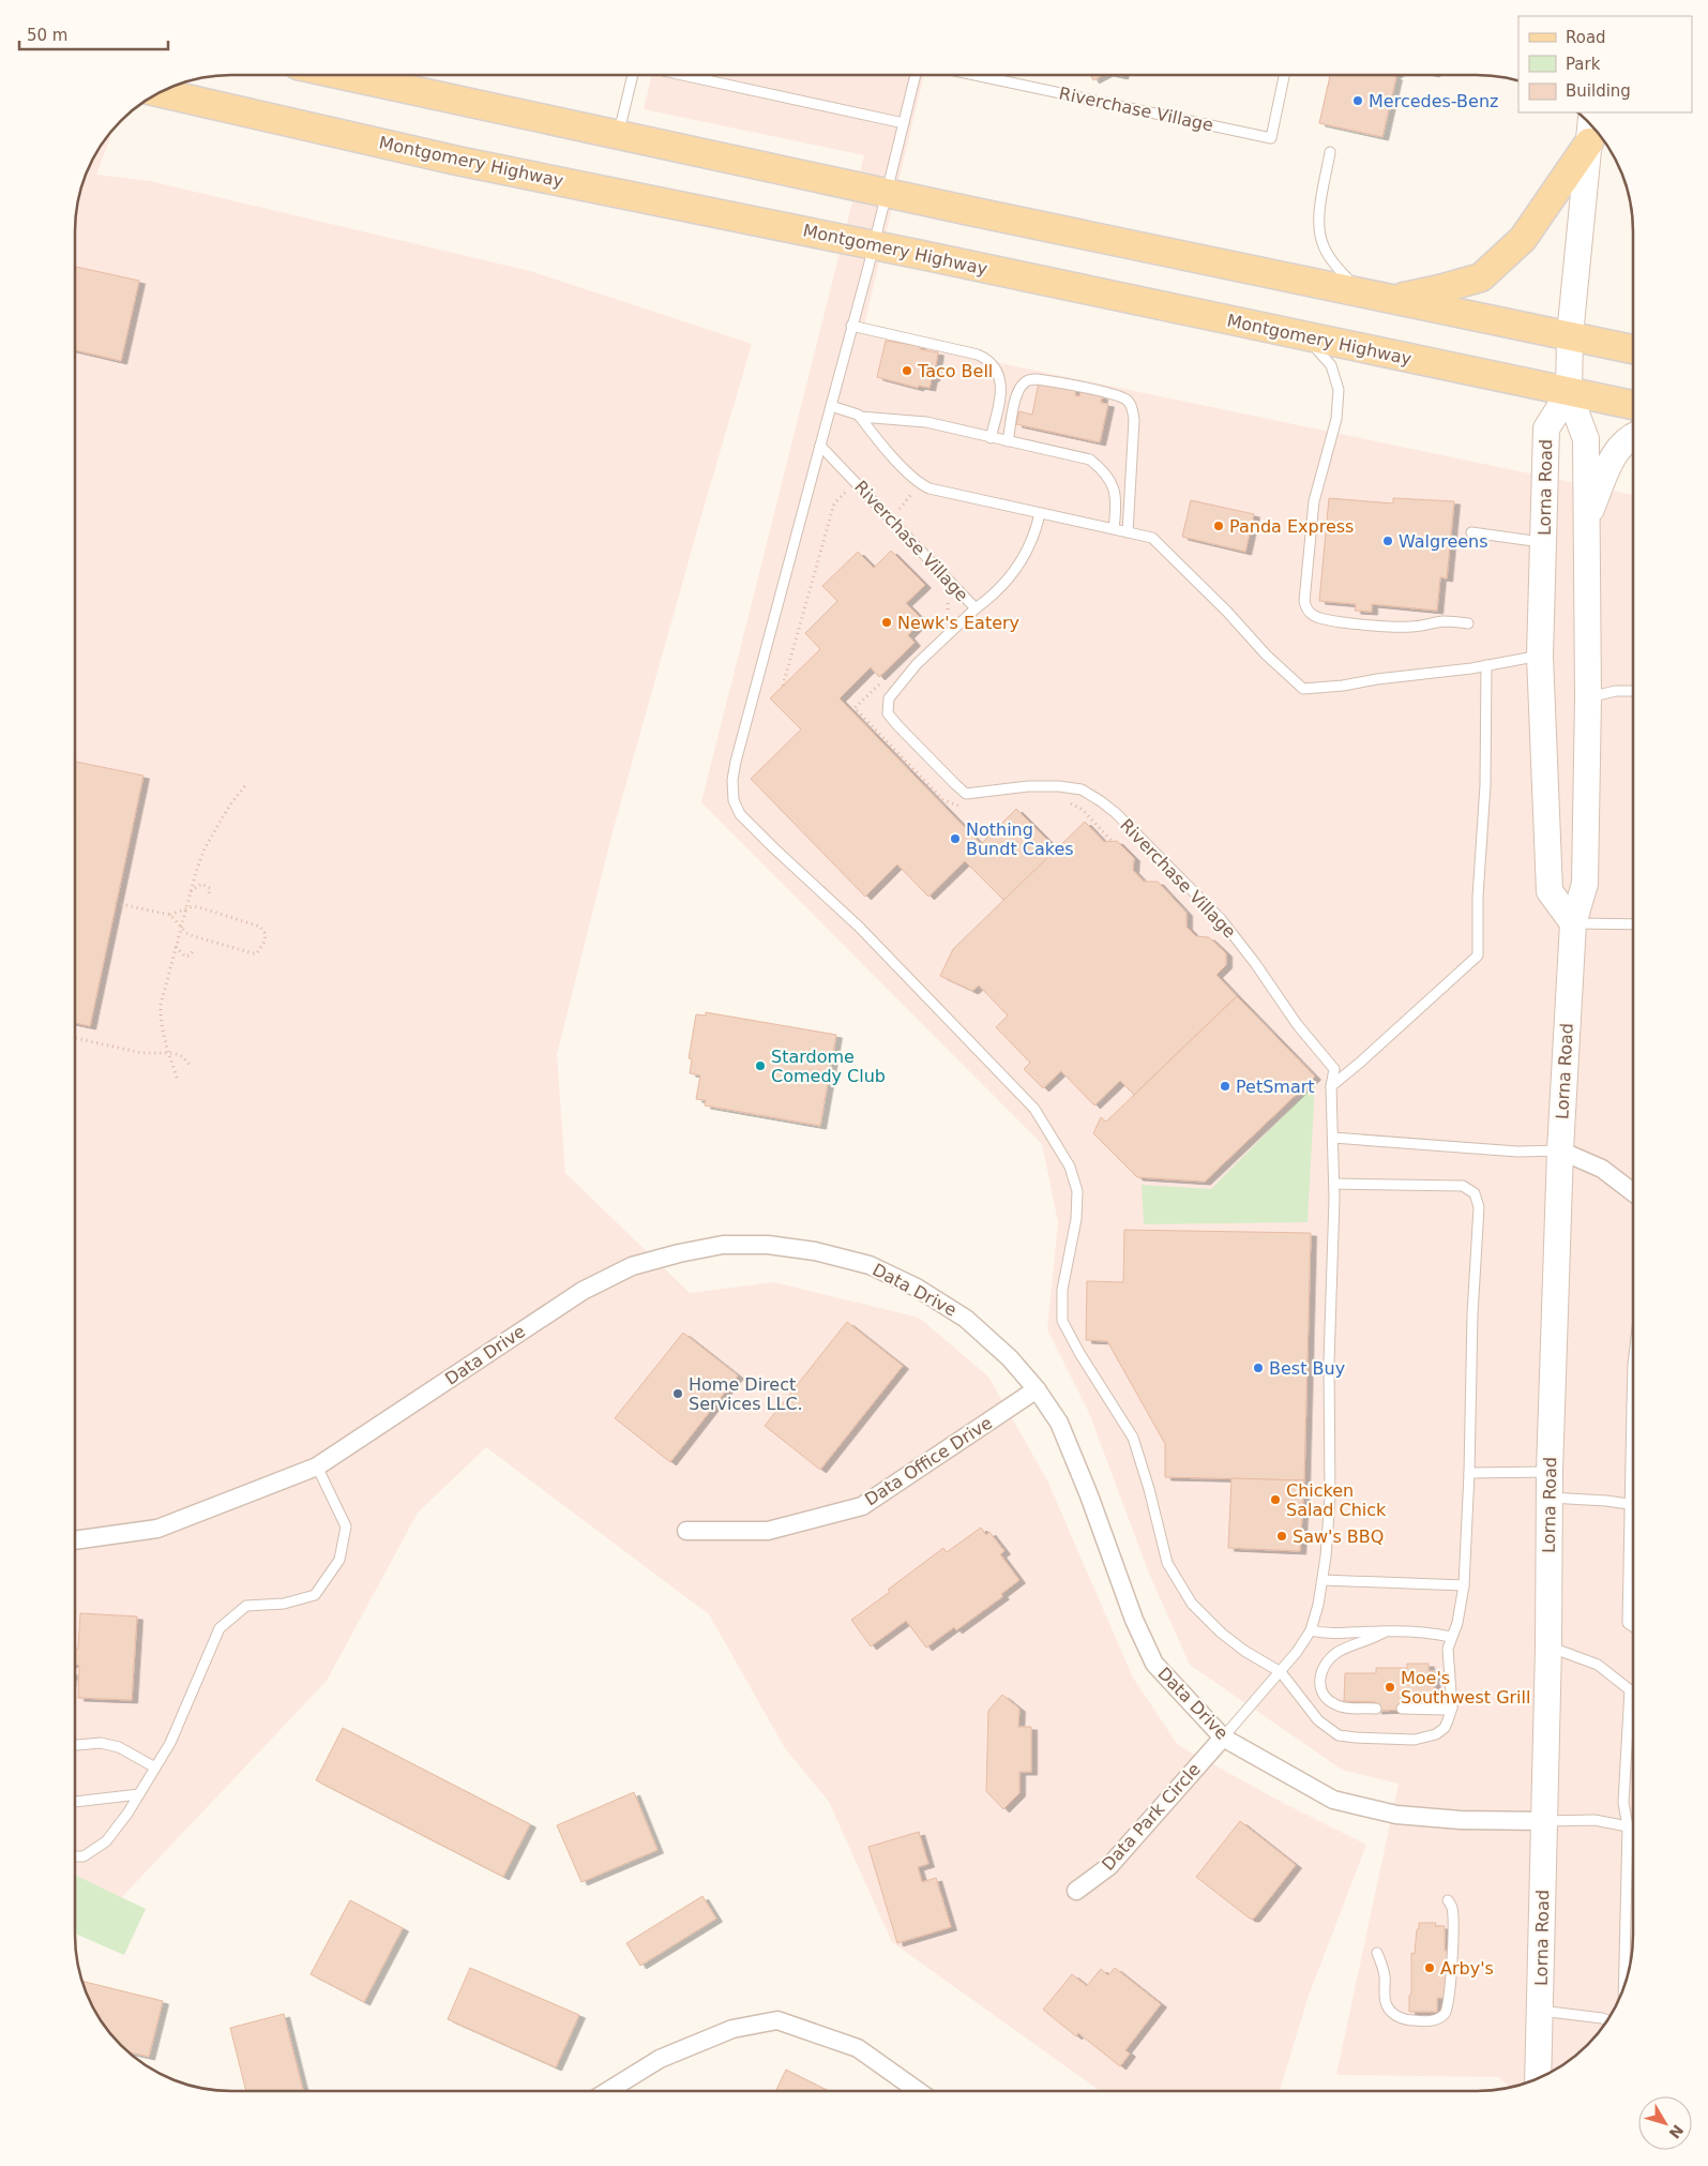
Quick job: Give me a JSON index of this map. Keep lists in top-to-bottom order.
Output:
{
  "streets": {
    "main road": ["Montgomery Highway"],
    "street": [
      "Lorna Road",
      "Data Drive",
      "Data Office Drive",
      "Data Park Circle"
    ],
    "lane": ["Riverchase Village"]
  },
  "crossings": [
    ["Riverchase Village", "Data Drive"],
    ["Riverchase Village", "Data Park Circle"],
    ["Montgomery Highway", "Lorna Road"],
    ["Lorna Road", "Data Drive"],
    ["Data Drive", "Data Office Drive"],
    ["Data Drive", "Data Park Circle"]
  ],
  "places": [
    "Mercedes-Benz",
    "Taco Bell",
    "Panda Express",
    "Walgreens",
    "Newk's Eatery",
    "Nothing Bundt Cakes",
    "Stardome Comedy Club",
    "PetSmart",
    "Best Buy",
    "Home Direct Services LLC.",
    "Chicken Salad Chick",
    "Saw's BBQ",
    "Moe's Southwest Grill",
    "Arby's"
  ],
  "legend": ["Road", "Park", "Building"],
  "scale_bar": "50 m",
  "north": "bottom right"
}
